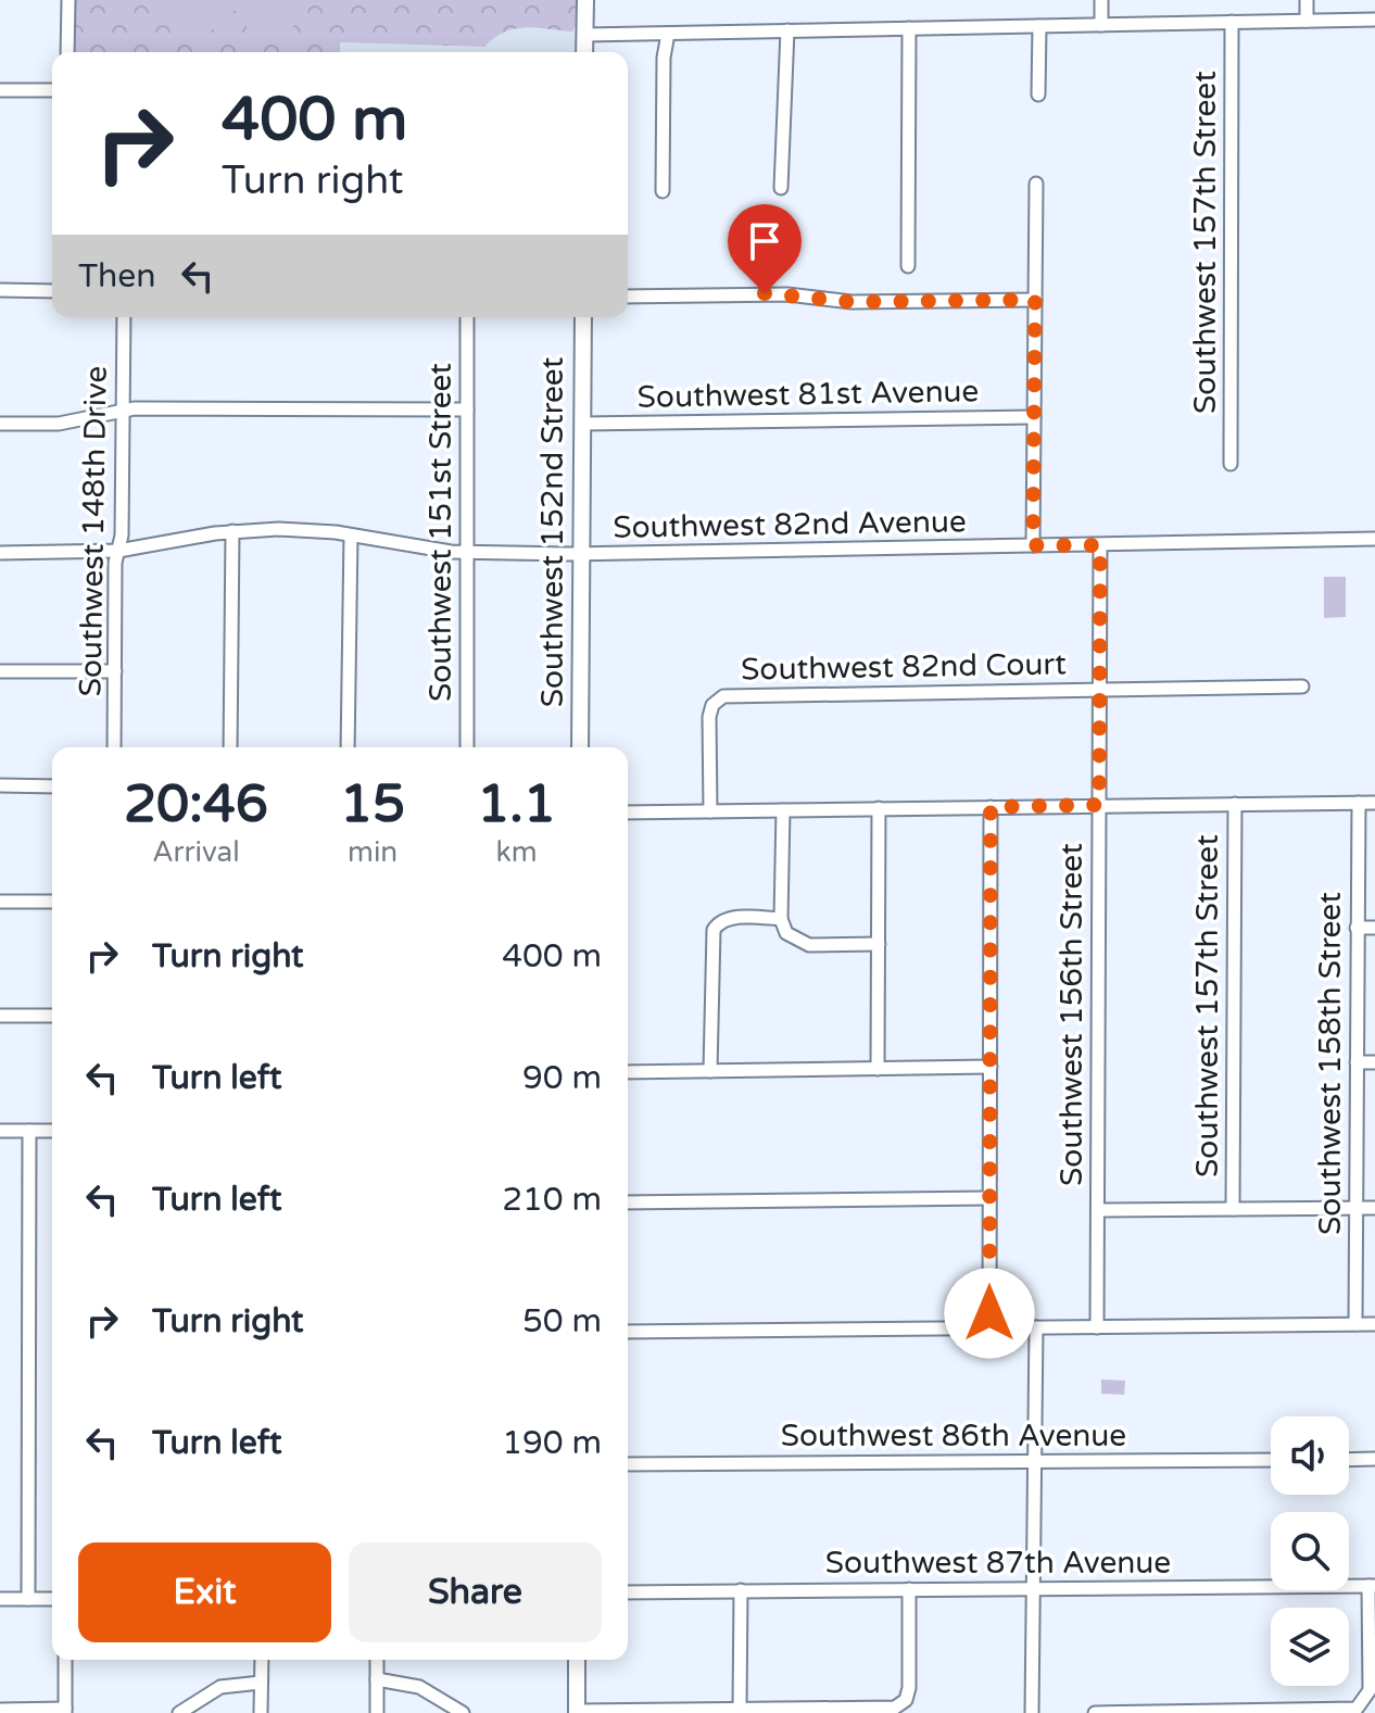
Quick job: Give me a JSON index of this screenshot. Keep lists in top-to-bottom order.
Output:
{
  "streets": {
    "main road": ["Southwest 152nd Street"],
    "street": [
      "Southwest 157th Street",
      "Southwest 81st Avenue",
      "Southwest 82nd Avenue",
      "Southwest 148th Drive",
      "Southwest 151st Street",
      "Southwest 82nd Court",
      "Southwest 156th Street",
      "Southwest 158th Street",
      "Southwest 86th Avenue",
      "Southwest 87th Avenue"
    ]
  },
  "crossings": [
    ["Southwest 81st Avenue", "Southwest 152nd Street"],
    ["Southwest 82nd Avenue", "Southwest 148th Drive"],
    ["Southwest 82nd Avenue", "Southwest 151st Street"],
    ["Southwest 82nd Avenue", "Southwest 152nd Street"],
    ["Southwest 82nd Avenue", "Southwest 156th Street"],
    ["Southwest 82nd Court", "Southwest 156th Street"]
  ],
  "page": {
    "turn": ["400 m", "Turn right"],
    "then": "Then",
    "eta": [
      "20:46",
      "Arrival",
      "15",
      "min",
      "1.1",
      "km"
    ],
    "list": [
      {
        "name": "Turn right",
        "value": "400 m"
      },
      {
        "name": "Turn left",
        "value": "90 m"
      },
      {
        "name": "Turn left",
        "value": "210 m"
      },
      {
        "name": "Turn right",
        "value": "50 m"
      },
      {
        "name": "Turn left",
        "value": "190 m"
      }
    ],
    "buttons": ["Exit", "Share"]
  }
}
